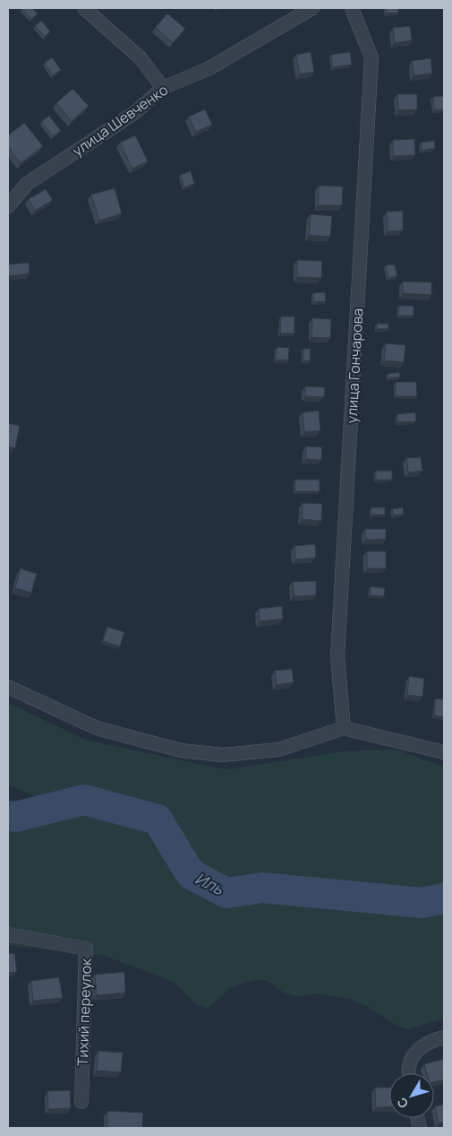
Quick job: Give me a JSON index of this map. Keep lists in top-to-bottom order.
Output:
{
  "streets": {
    "street": ["улица Шевченко", "улица Гончарова", "Тихий переулок"]
  },
  "water": ["Иль"],
  "north": "bottom left"
}
